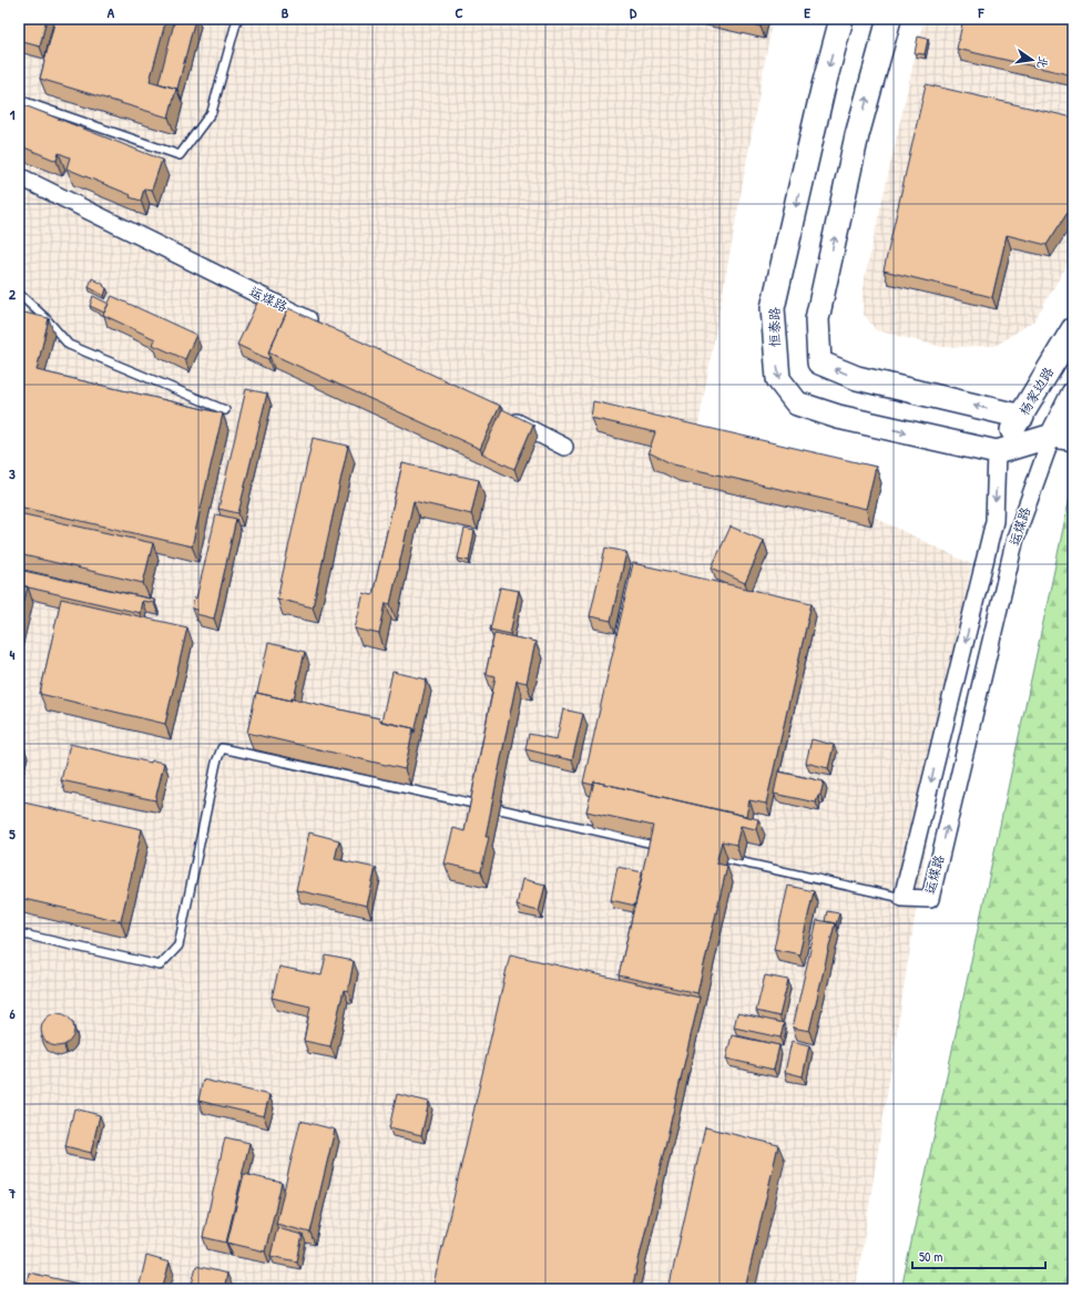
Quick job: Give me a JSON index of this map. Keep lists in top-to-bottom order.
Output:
{
  "streets": {
    "street": ["运煤路", "恒泰路", "杨家边路"]
  },
  "crossings": [
    ["运煤路", "恒泰路"],
    ["运煤路", "杨家边路"],
    ["恒泰路", "杨家边路"]
  ],
  "scale_bar": "50 m",
  "north": "right",
  "grid": {
    "columns": [
      "A",
      "B",
      "C",
      "D",
      "E",
      "F"
    ],
    "rows": [
      "1",
      "2",
      "3",
      "4",
      "5",
      "6",
      "7"
    ]
  }
}
